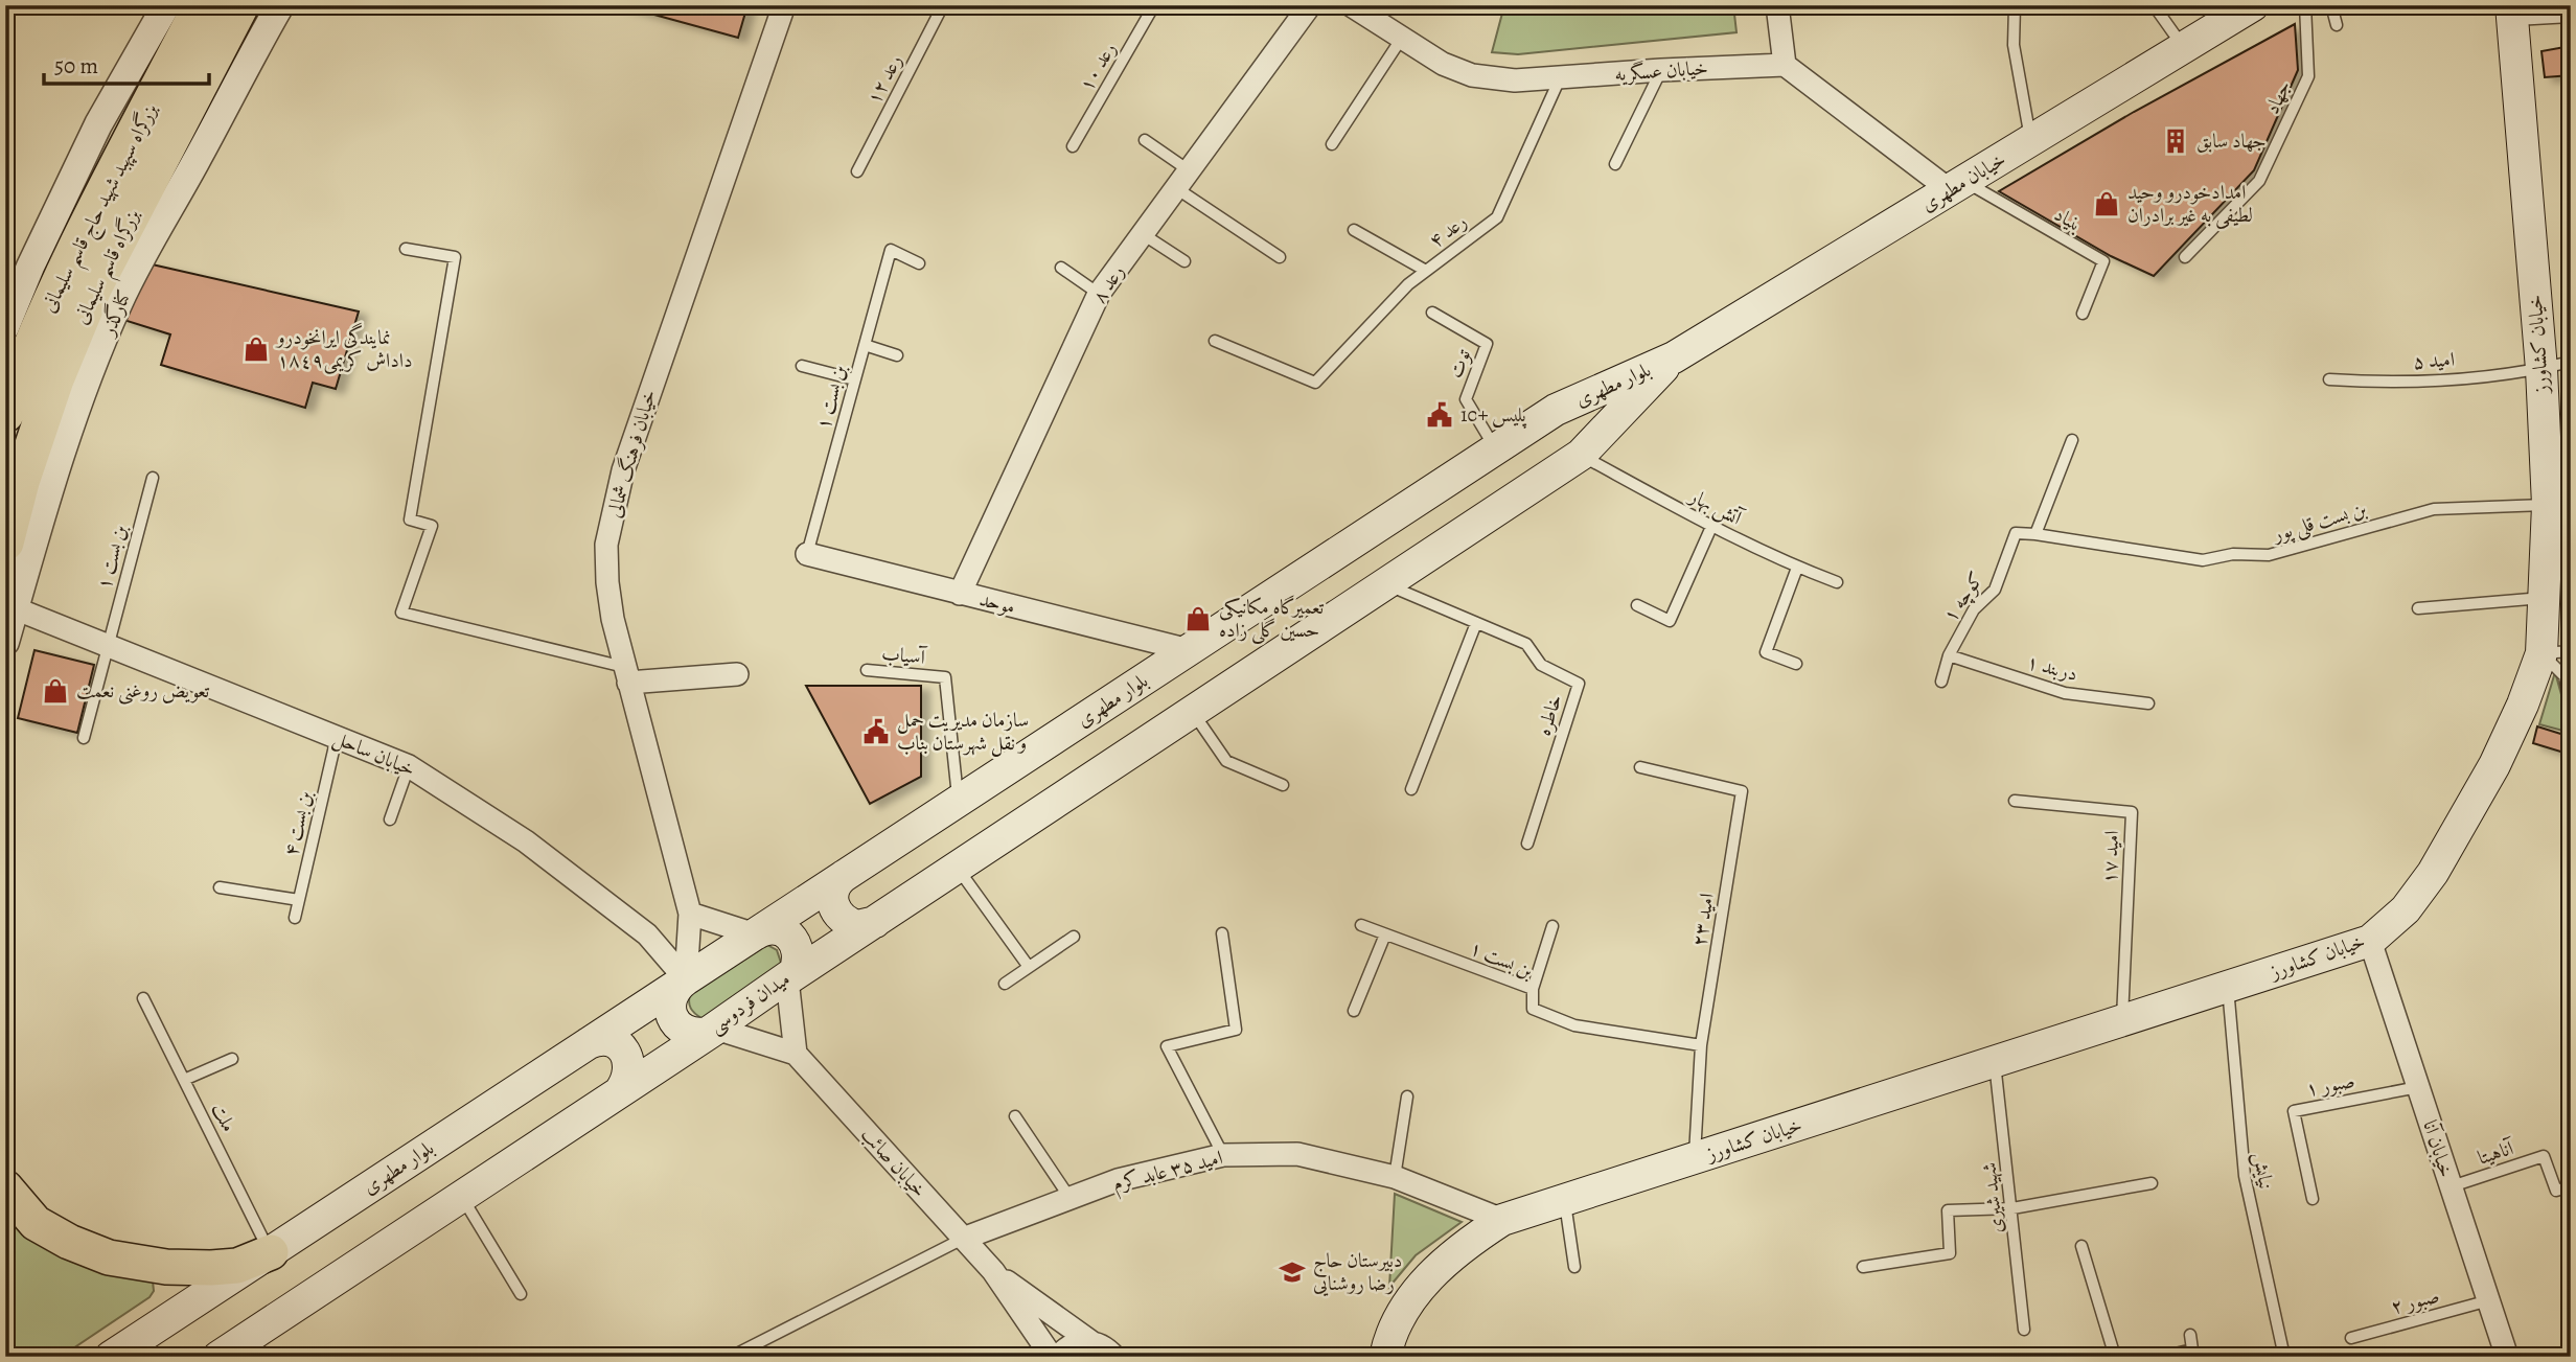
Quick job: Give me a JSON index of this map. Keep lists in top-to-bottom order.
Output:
{
  "streets": {
    "highway": ["بزرگراه سپهبد شهید حاج قاسم سلیمانی", "بزرگراه قاسم سلیمانی"],
    "main road": [
      "خیابان مطهری",
      "خیابان کشاورز",
      "بلوار مطهری",
      "میدان فردوسی"
    ],
    "street": [
      "خیابان عسگریه",
      "رعد ۸",
      "کنارگذر",
      "خیابان فرهنگ شمالی",
      "موحد",
      "خیابان ساحل",
      "خیابان آنا",
      "خیابان صائب",
      "امید ۳۵ عابد کرم"
    ],
    "lane": [
      "رعد ۱۰",
      "رعد ۱۲",
      "جهاد",
      "بنیاد",
      "رعد ۴",
      "امید ۵",
      "توت",
      "بن بست ۱",
      "آتش بهار",
      "بن بست قلی پور",
      "کوچه ۱",
      "آسیاب",
      "دربند ۱",
      "خاطره",
      "بن بست ۴",
      "امید ۱۷",
      "امید ۲۳",
      "صبور ۱",
      "ملت",
      "آناهیتا",
      "نیایش",
      "شهید شیری",
      "صبور ۲"
    ]
  },
  "crossings": [
    ["خیابان عسگریه", "رعد ۴"],
    ["خیابان مطهری", "بنیاد"],
    ["خیابان مطهری", "بلوار مطهری"],
    ["رعد ۸", "موحد"],
    ["کنارگذر", "خیابان ساحل"],
    ["خیابان کشاورز", "امید ۵"],
    ["خیابان کشاورز", "بن بست قلی پور"],
    ["خیابان کشاورز", "امید ۱۷"],
    ["خیابان کشاورز", "امید ۲۳"],
    ["خیابان کشاورز", "خیابان آنا"],
    ["خیابان کشاورز", "امید ۳۵ عابد کرم"],
    ["خیابان کشاورز", "نیایش"],
    ["خیابان کشاورز", "شهید شیری"],
    ["توت", "بلوار مطهری"],
    ["بلوار مطهری", "خیابان فرهنگ شمالی"],
    ["بلوار مطهری", "آتش بهار"],
    ["بلوار مطهری", "موحد"],
    ["بلوار مطهری", "آسیاب"],
    ["بلوار مطهری", "خاطره"],
    ["بلوار مطهری", "خیابان ساحل"],
    ["بلوار مطهری", "میدان فردوسی"],
    ["بلوار مطهری", "ملت"],
    ["بن بست ۱", "موحد"],
    ["بن بست ۱", "خیابان ساحل"],
    ["بن بست ۱", "امید ۲۳"],
    ["خیابان فرهنگ شمالی", "خیابان ساحل"],
    ["خیابان فرهنگ شمالی", "میدان فردوسی"],
    ["بن بست قلی پور", "کوچه ۱"],
    ["کوچه ۱", "دربند ۱"],
    ["خیابان ساحل", "بن بست ۴"],
    ["خیابان ساحل", "میدان فردوسی"],
    ["صبور ۱", "خیابان آنا"],
    ["خیابان آنا", "آناهیتا"],
    ["خیابان آنا", "صبور ۲"],
    ["خیابان صائب", "امید ۳۵ عابد کرم"]
  ],
  "places": {
    "building": ["جهاد سابق"],
    "shop": [
      "امدادخودرو وحید لطیفی به غیر برادران",
      "نمایندگی ایرانخودرو داداش کریمی١٨٤٩",
      "تعمیرگاه مکانیکی حسین گلی زاده",
      "تعویض روغنی نعمت"
    ],
    "public building": ["پلیس +10", "سازمان مدیریت حمل و نقل شهرستان بناب"],
    "school or university": ["دبیرستان حاج رضا روشنایی"]
  },
  "scale_bar": "50 m"
}
